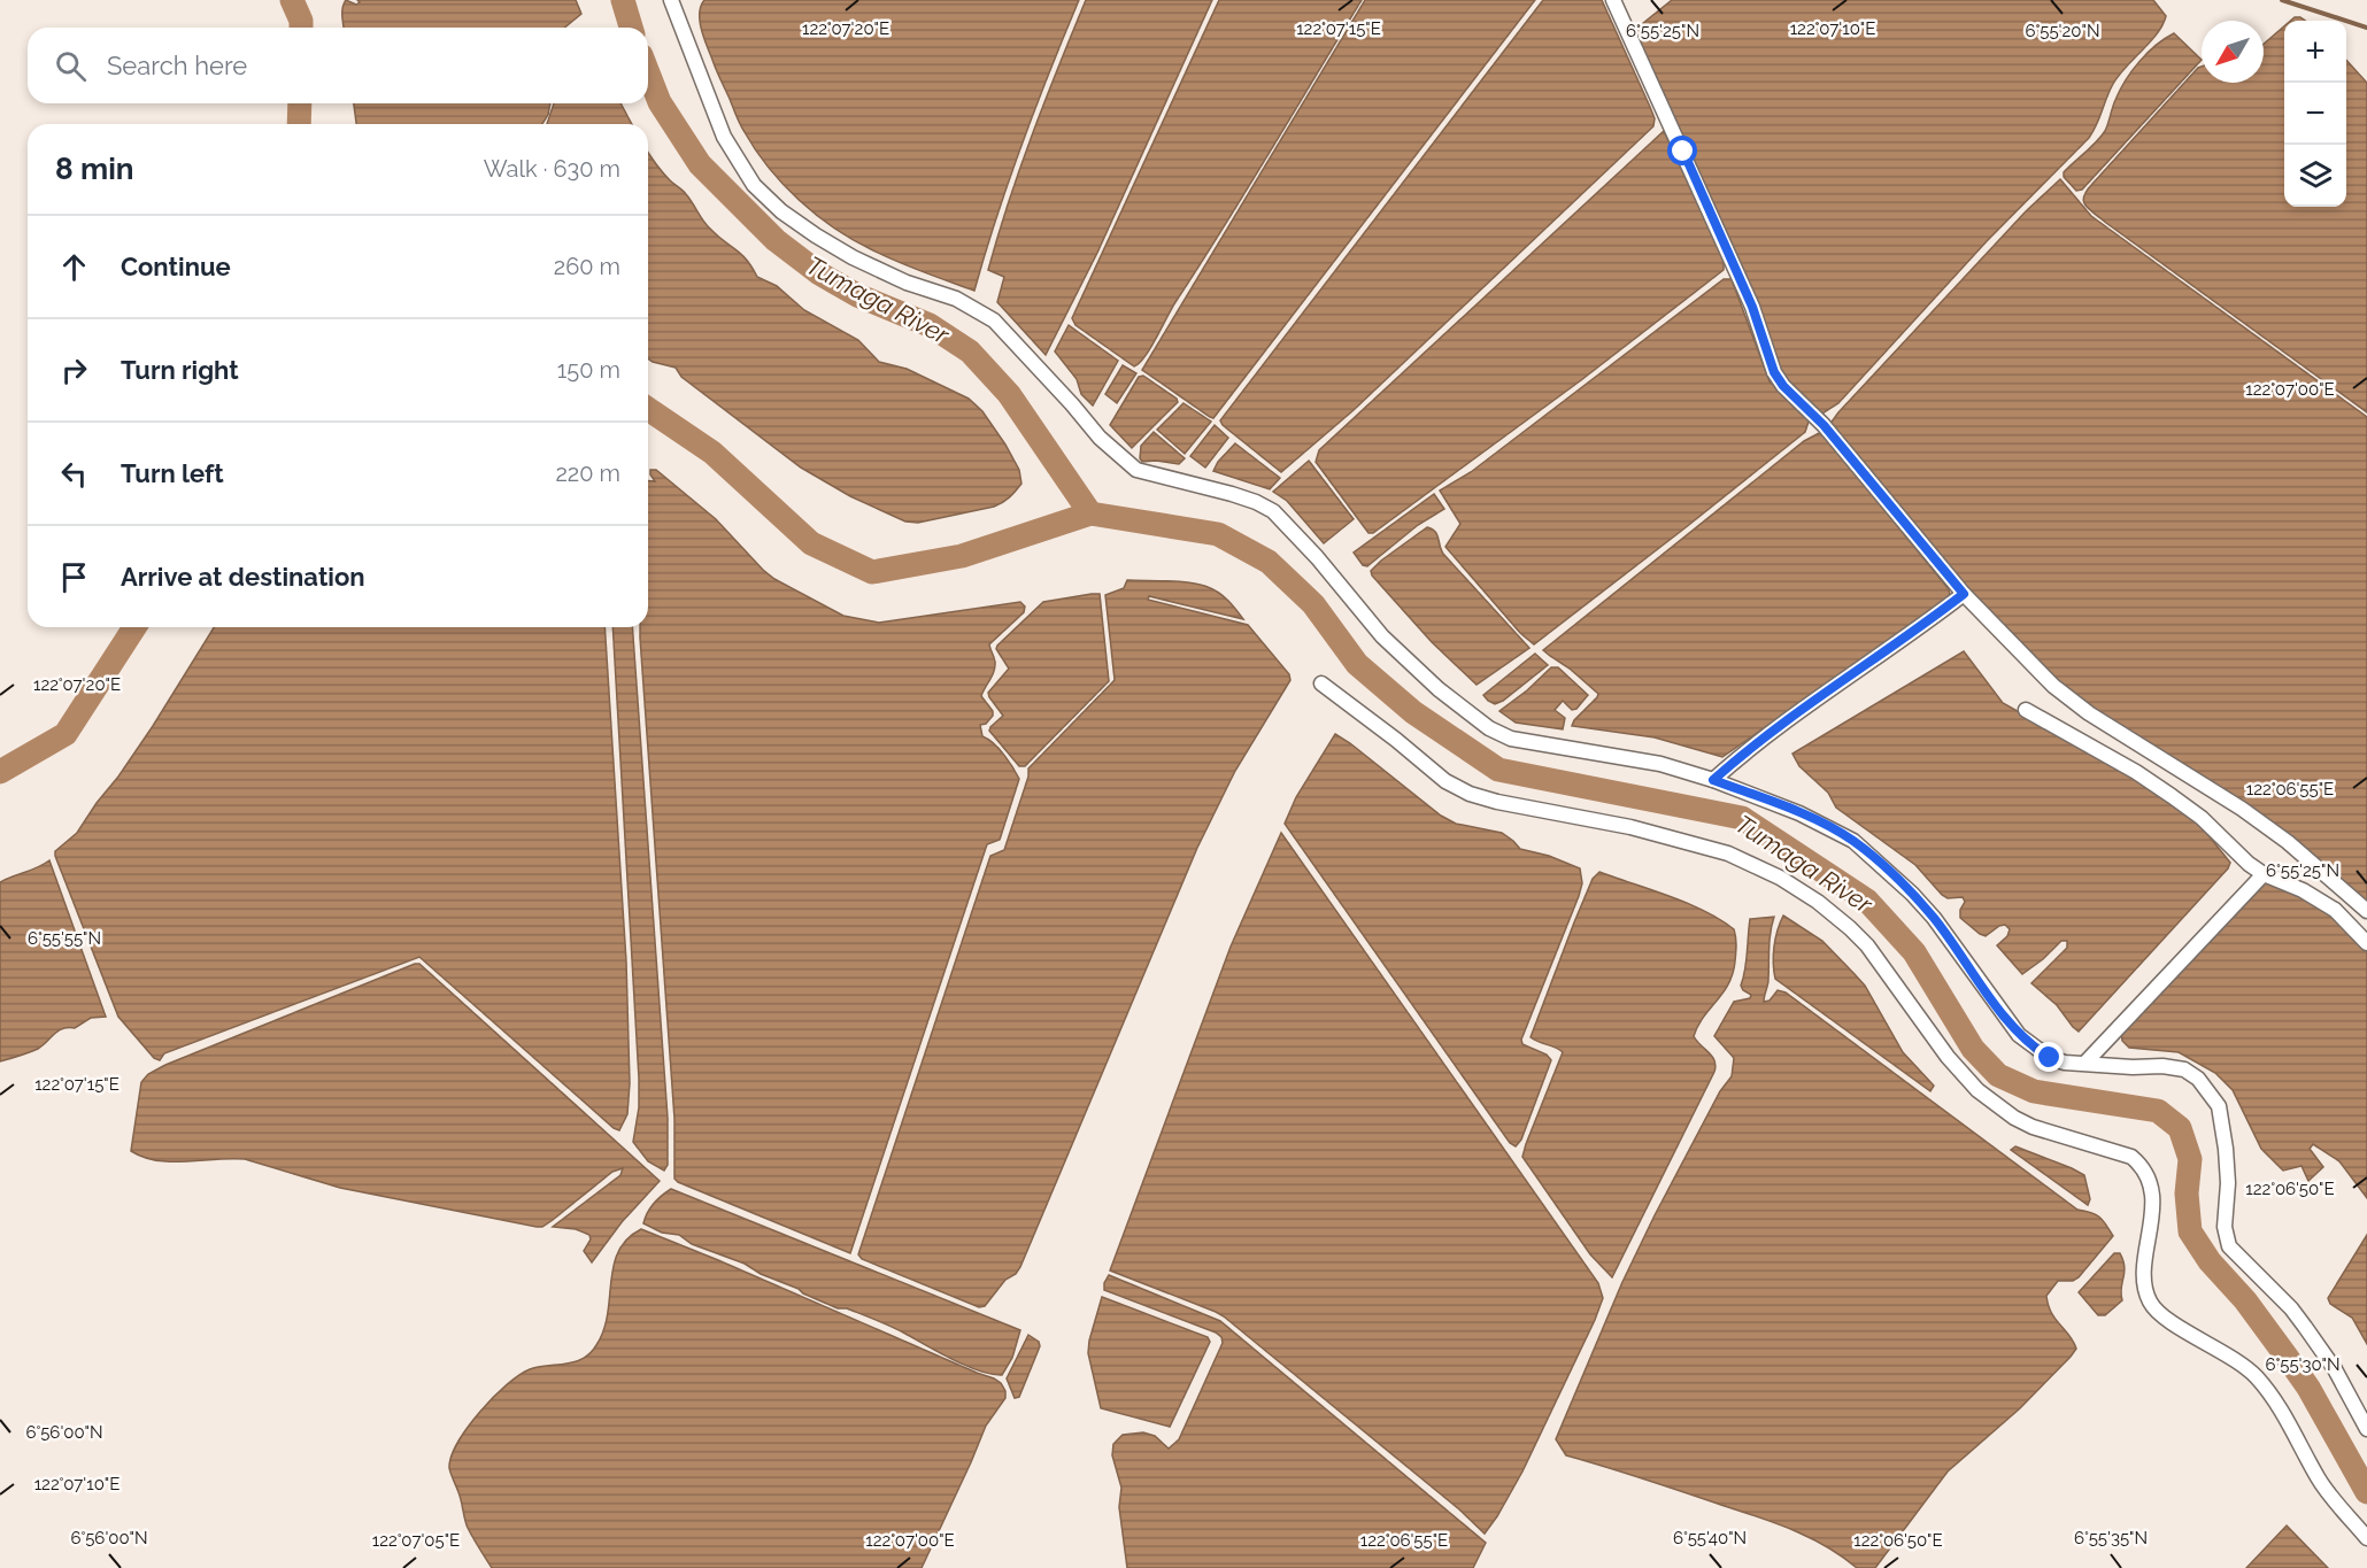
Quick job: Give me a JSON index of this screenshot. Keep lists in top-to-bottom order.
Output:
{
  "water": ["Tumaga River"],
  "north": "bottom left",
  "page": {
    "map_buttons": ["+", "−"],
    "search": "Search here",
    "heading": ["8 min", "Walk · 630 m"],
    "list": [
      ["Continue", "260 m"],
      ["Turn right", "150 m"],
      ["Turn left", "220 m"],
      "Arrive at destination"
    ]
  },
  "coordinates": [
    "122°07'20\"E",
    "122°07'15\"E",
    "122°07'10\"E",
    "6°55'25\"N",
    "6°55'20\"N",
    "122°07'00\"E",
    "122°06'55\"E",
    "6°55'55\"N",
    "122°06'50\"E",
    "6°55'30\"N",
    "6°56'00\"N",
    "6°55'40\"N",
    "6°55'35\"N",
    "122°07'05\"E"
  ]
}
